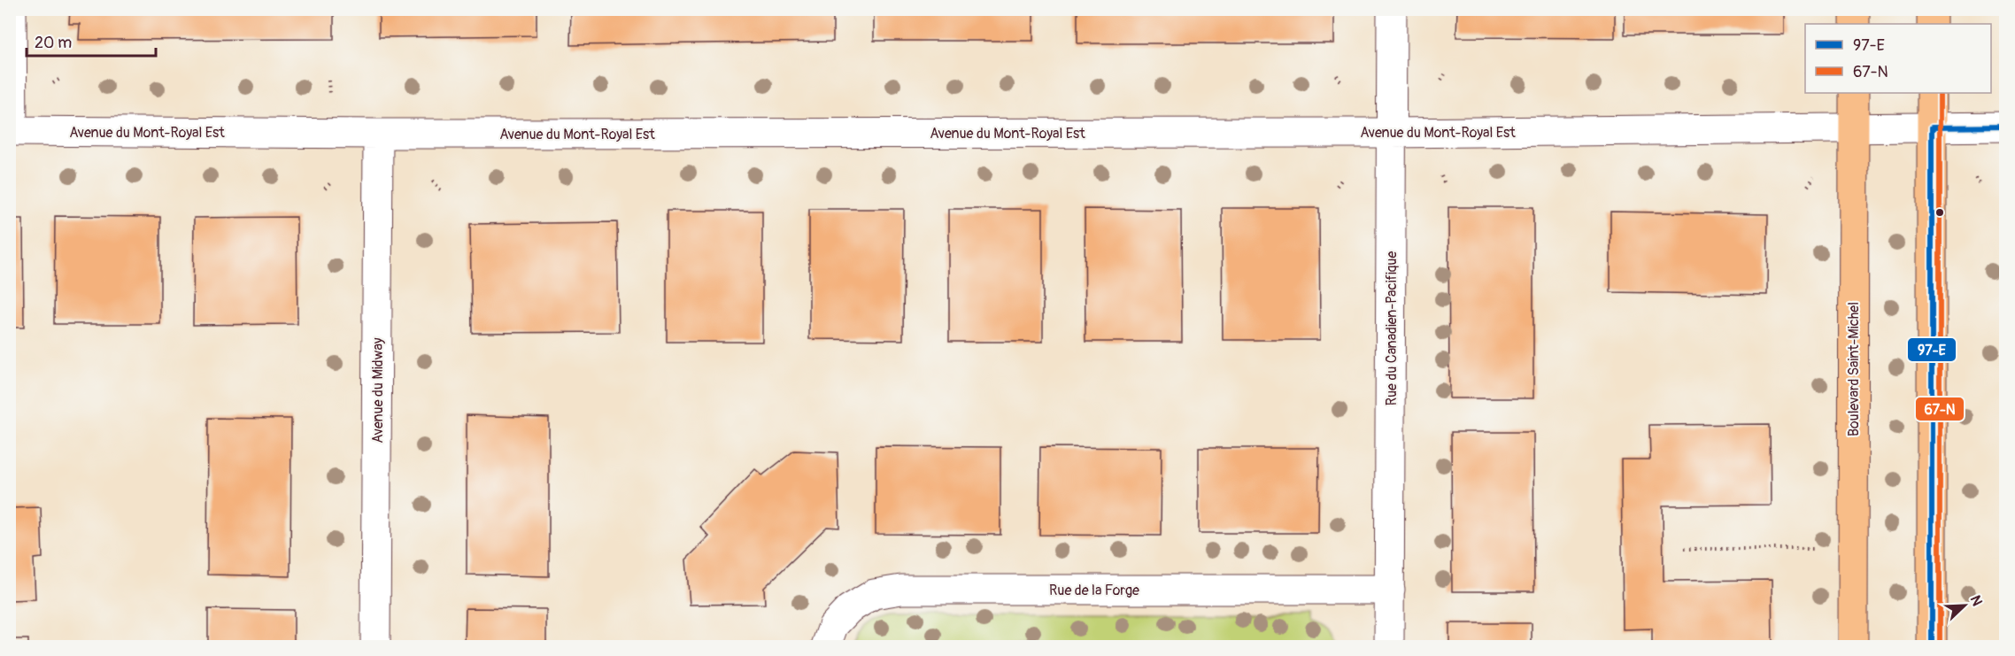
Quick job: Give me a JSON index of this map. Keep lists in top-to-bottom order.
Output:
{
  "streets": {
    "main road": ["Boulevard Saint-Michel"],
    "street": [
      "Avenue du Mont-Royal Est",
      "Rue du Canadien-Pacifique",
      "Avenue du Midway",
      "Rue de la Forge"
    ]
  },
  "crossings": [
    ["Avenue du Mont-Royal Est", "Rue du Canadien-Pacifique"],
    ["Avenue du Mont-Royal Est", "Boulevard Saint-Michel"],
    ["Avenue du Mont-Royal Est", "Avenue du Midway"],
    ["Rue du Canadien-Pacifique", "Rue de la Forge"]
  ],
  "lines": ["transit line 67-N", "transit line 97-E"],
  "legend": ["97-E", "67-N"],
  "scale_bar": "20 m",
  "north": "top right"
}
